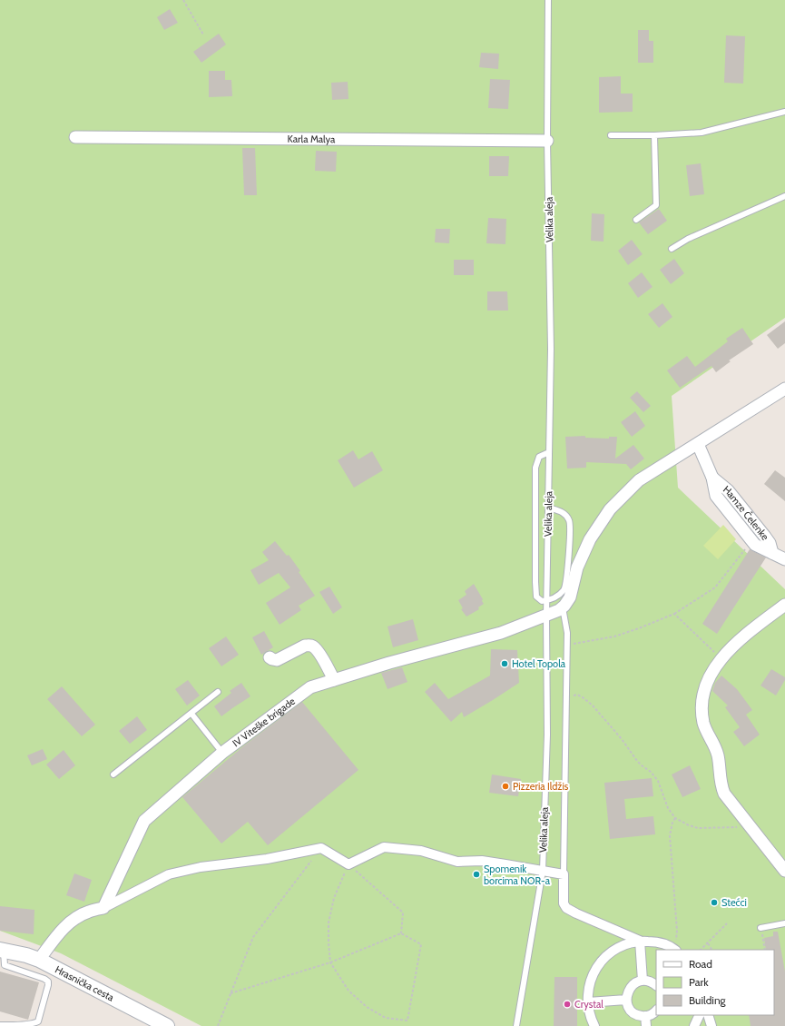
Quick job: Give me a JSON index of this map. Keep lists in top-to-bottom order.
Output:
{
  "streets": {
    "street": [
      "Karla Malya",
      "Hamze Čelenke",
      "IV Viteške brigade",
      "Hrasnička cesta"
    ],
    "lane": ["Velika aleja"]
  },
  "crossings": [
    ["Karla Malya", "Velika aleja"],
    ["Velika aleja", "IV Viteške brigade"],
    ["Hamze Čelenke", "IV Viteške brigade"]
  ],
  "places": [
    "Hotel Topola",
    "Pizzeria Ildžis",
    "Spomenik borcima NOR-a",
    "Stećci",
    "Crystal"
  ],
  "legend": ["Road", "Park", "Building"]
}
